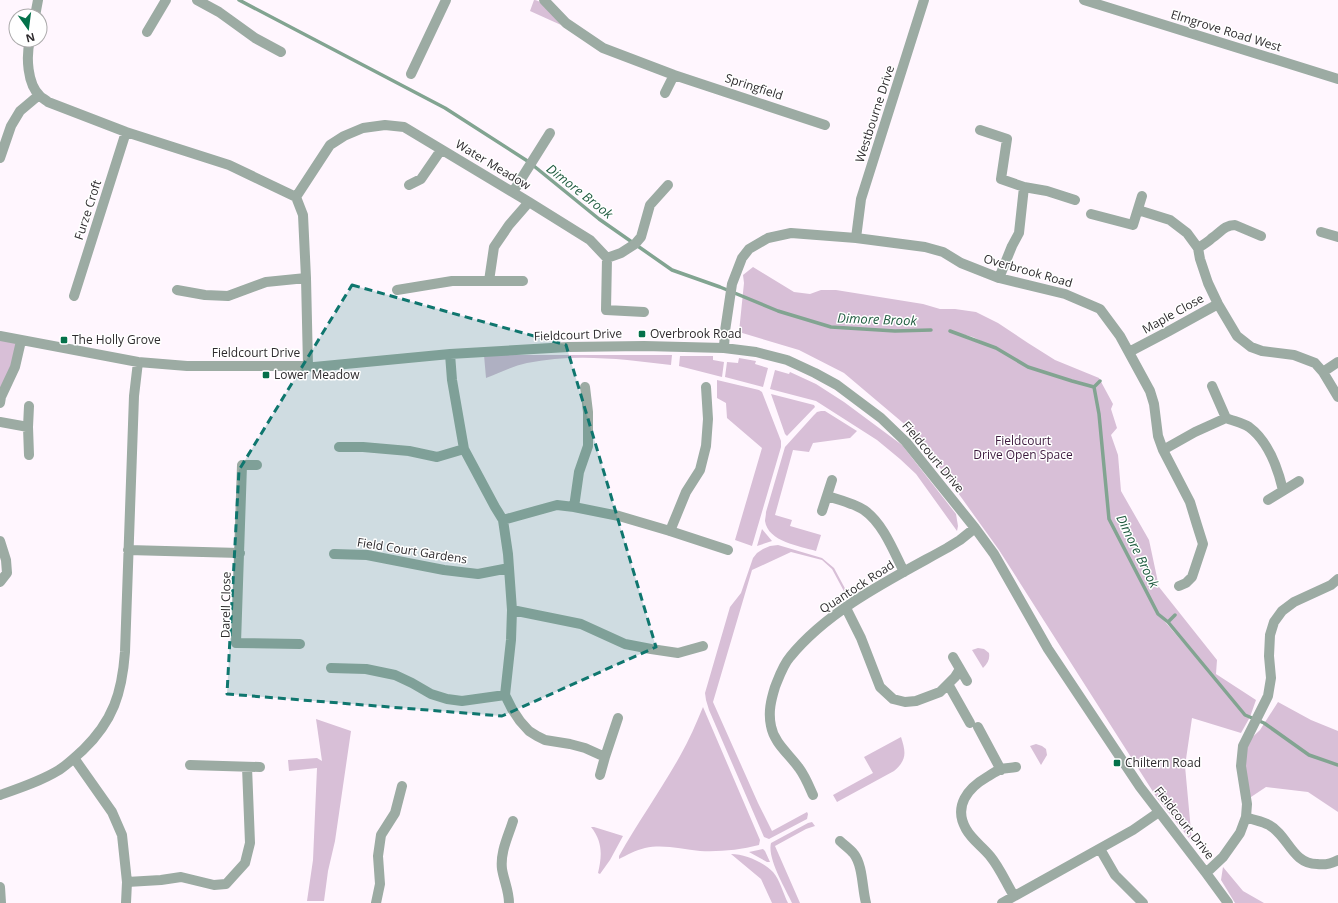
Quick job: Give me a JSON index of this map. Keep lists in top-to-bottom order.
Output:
{
  "streets": {
    "street": [
      "Elmgrove Road West",
      "Springfield",
      "Westbourne Drive",
      "Water Meadow",
      "Furze Croft",
      "Overbrook Road",
      "Maple Close",
      "Fieldcourt Drive",
      "Field Court Gardens",
      "Quantock Road",
      "Darell Close"
    ]
  },
  "crossings": [
    ["Westbourne Drive", "Overbrook Road"],
    ["Overbrook Road", "Maple Close"],
    ["Overbrook Road", "Fieldcourt Drive"],
    ["Fieldcourt Drive", "Quantock Road"]
  ],
  "water": ["Dimore Brook"],
  "parks": ["Fieldcourt Drive Open Space"],
  "places": {
    "transit": [
      "Overbrook Road",
      "The Holly Grove",
      "Lower Meadow",
      "Chiltern Road"
    ]
  },
  "north": "bottom"
}
